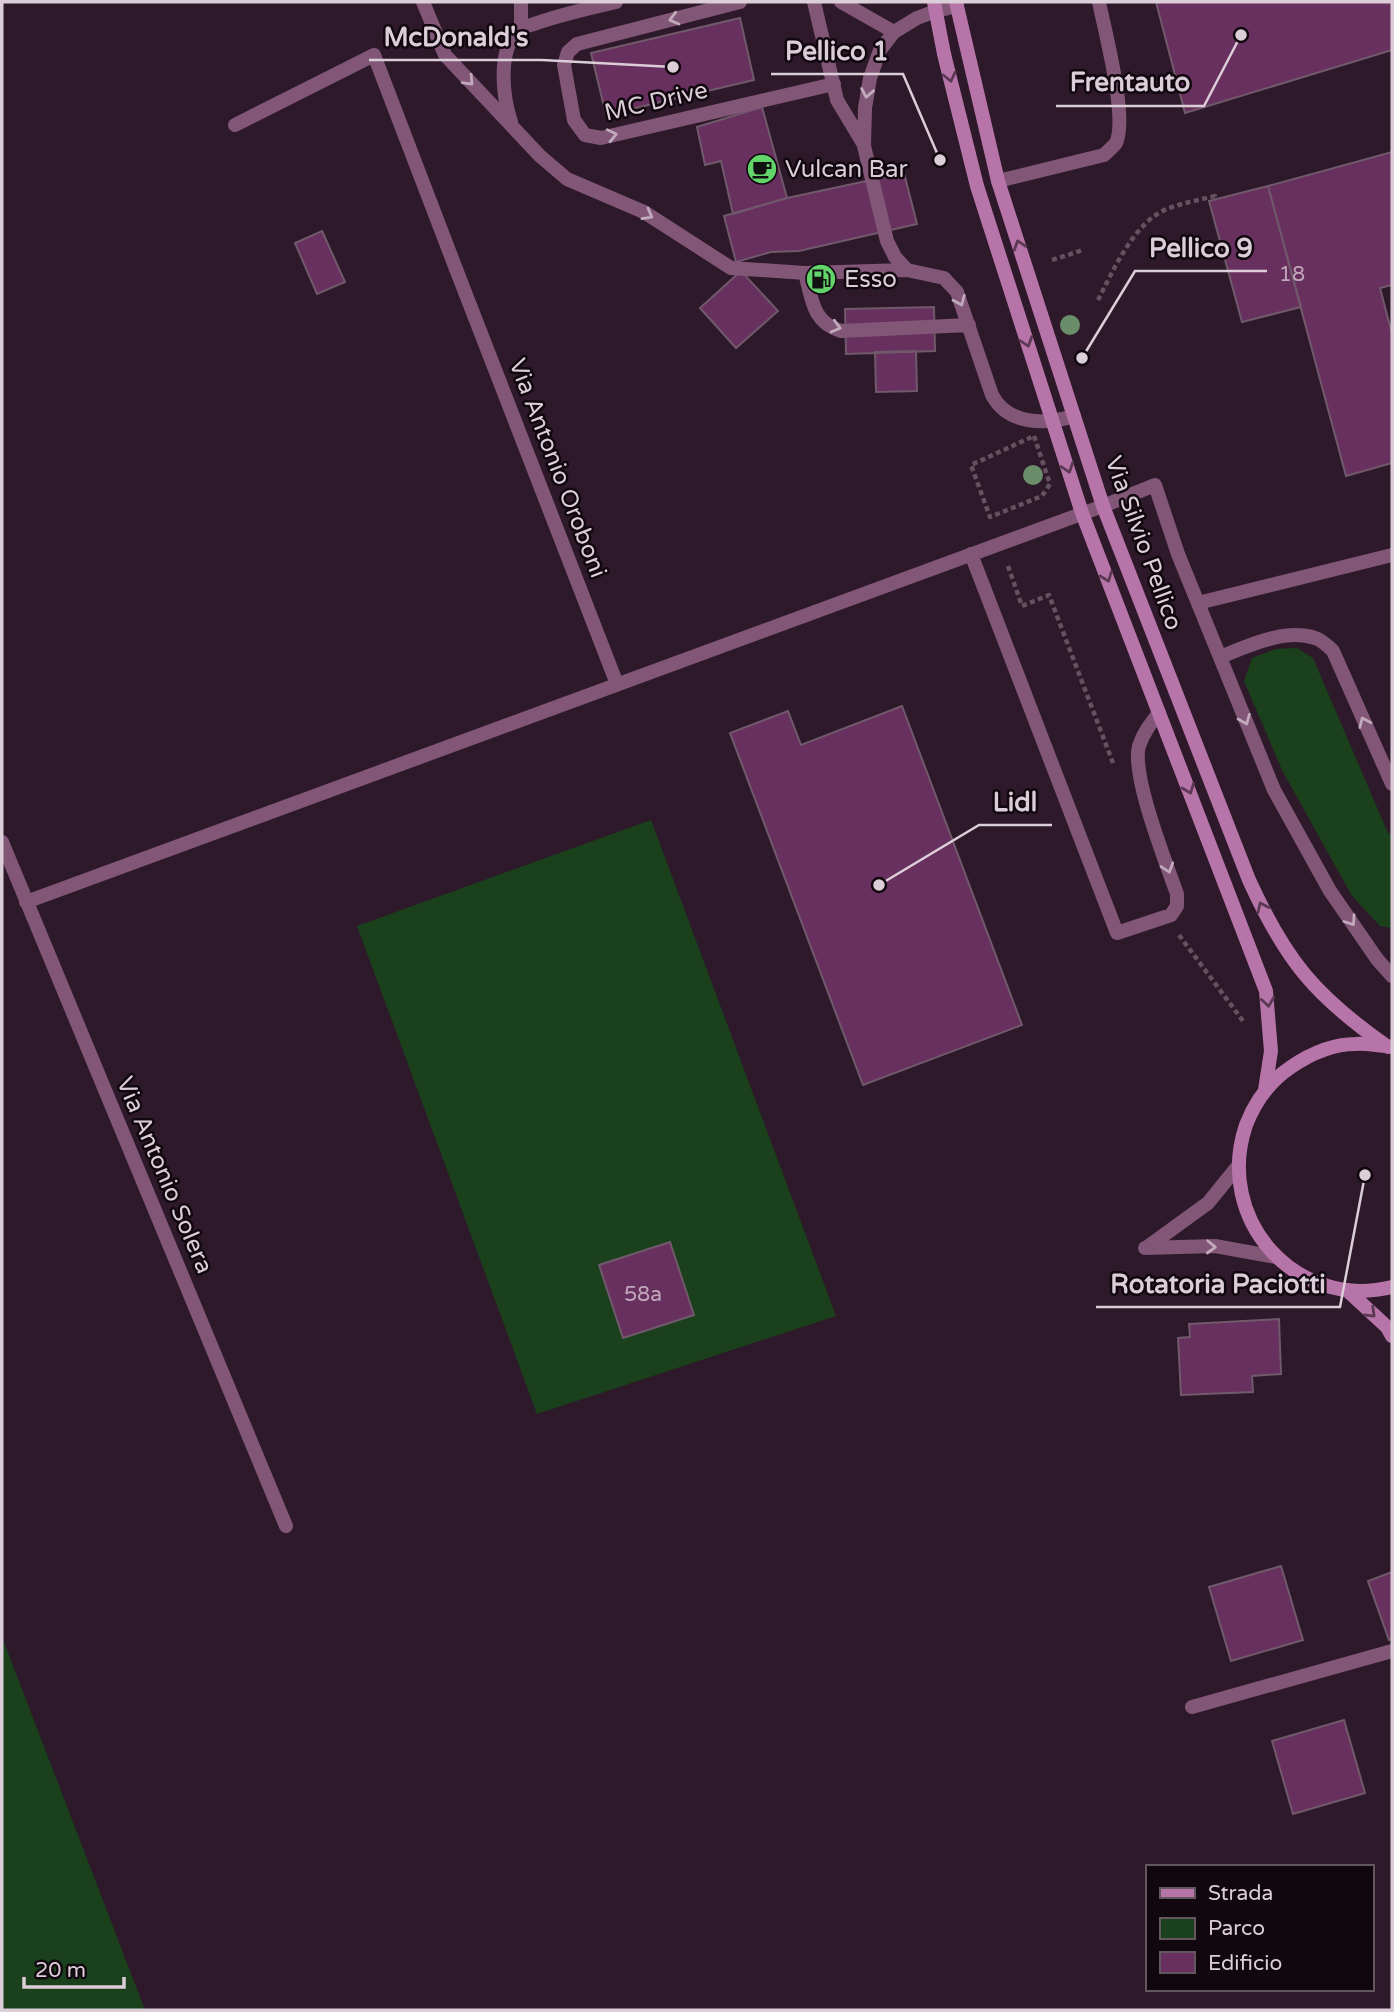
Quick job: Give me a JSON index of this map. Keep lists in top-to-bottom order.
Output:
{
  "streets": {
    "main road": ["Via Silvio Pellico"],
    "street": ["MC Drive", "Via Antonio Oroboni", "Via Antonio Solera"]
  },
  "places": {
    "other": [
      "Frentauto",
      "McDonald's",
      "Pellico 1",
      "Pellico 9",
      "Lidl",
      "Rotatoria Paciotti"
    ],
    "cafe": ["Vulcan Bar"],
    "fuel station": ["Esso"]
  },
  "house_numbers": ["18", "58a"],
  "legend": ["Strada", "Parco", "Edificio"],
  "scale_bar": "20 m"
}
